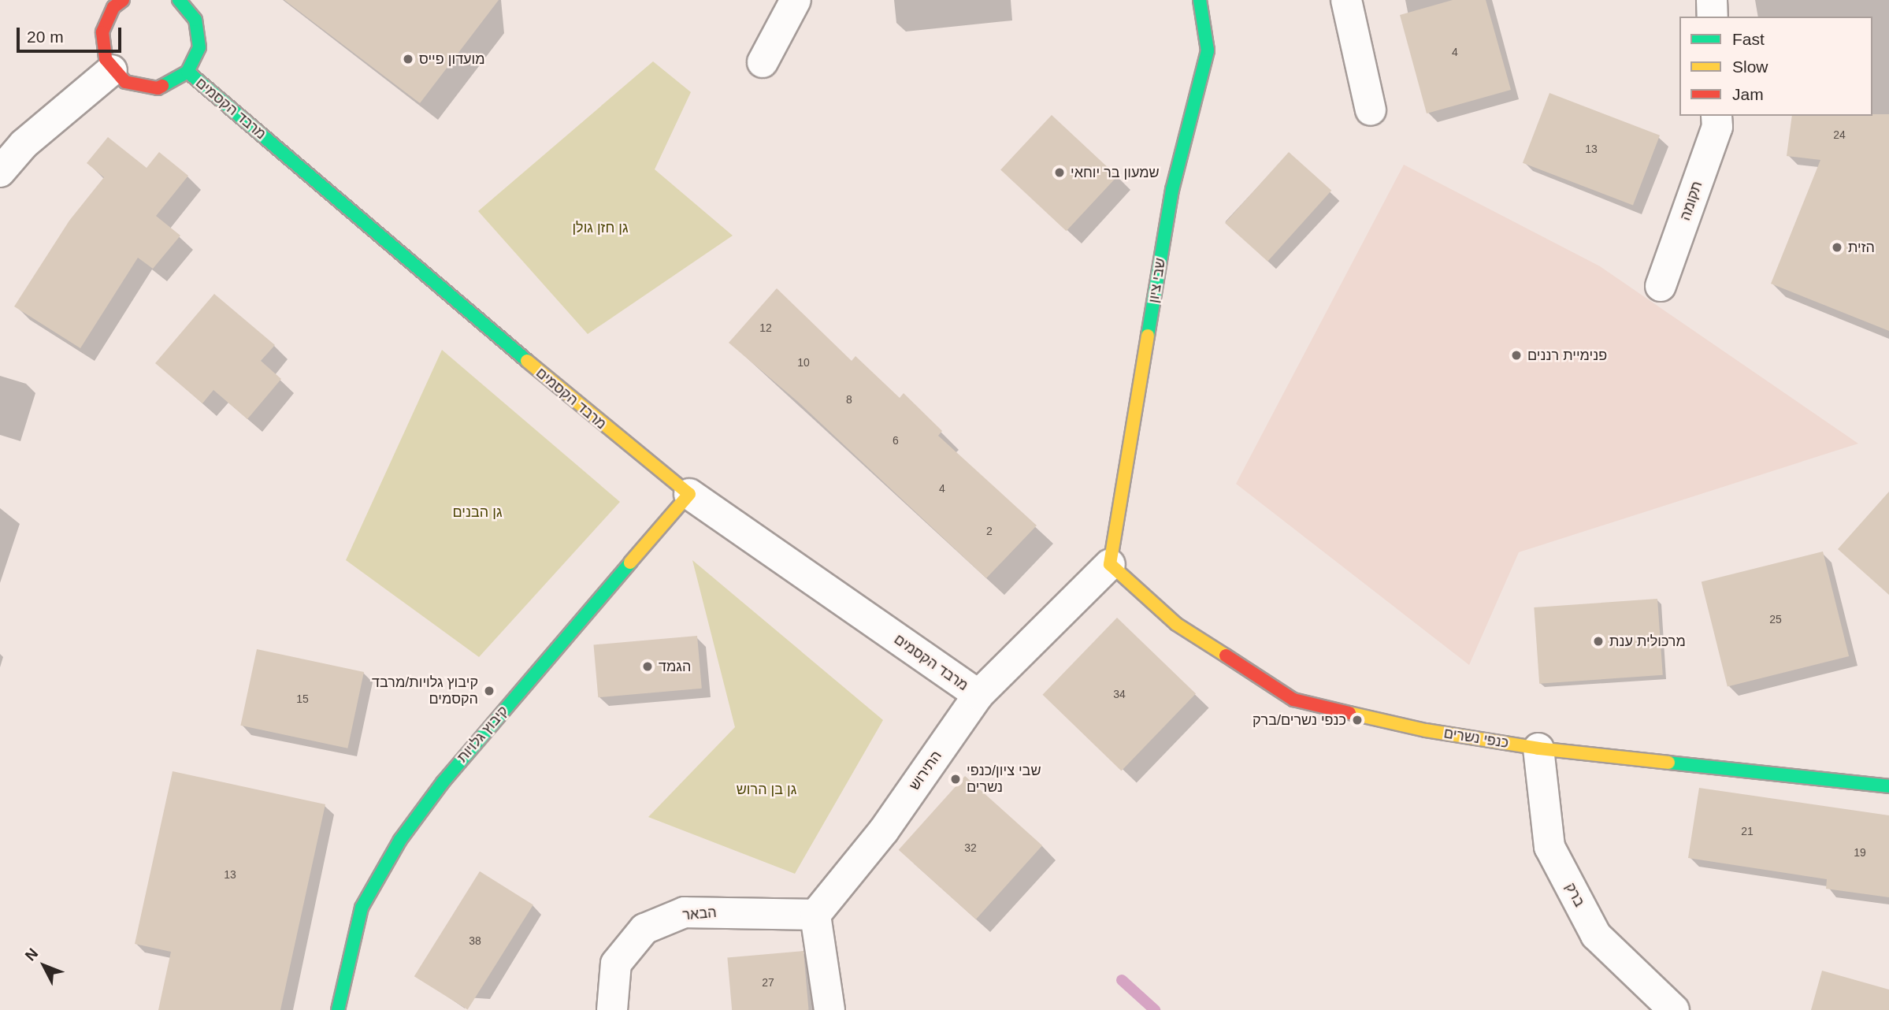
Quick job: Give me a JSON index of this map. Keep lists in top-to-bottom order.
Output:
{
  "streets": {
    "street": [
      "מרבד הקסמים",
      "תקומה",
      "שבי ציון",
      "קיבוץ גלויות",
      "כנפי נשרים",
      "התירוש",
      "ברק",
      "הבאר"
    ]
  },
  "crossings": [
    ["מרבד הקסמים", "קיבוץ גלויות"],
    ["מרבד הקסמים", "התירוש"],
    ["שבי ציון", "כנפי נשרים"],
    ["שבי ציון", "התירוש"],
    ["כנפי נשרים", "התירוש"],
    ["כנפי נשרים", "ברק"],
    ["התירוש", "הבאר"]
  ],
  "parks": ["גן חזן גולן", "גן הבנים", "גן בן הרוש"],
  "places": [
    "מועדון פייס",
    "שמעון בר יוחאי",
    "הזית",
    "פנימיית רננים",
    "מרכולית ענת",
    "הגמד",
    "קיבוץ גלויות/מרבד הקסמים",
    "כנפי נשרים/ברק",
    "שבי ציון/כנפי נשרים"
  ],
  "house_numbers": [
    "4",
    "24",
    "13",
    "12",
    "10",
    "8",
    "6",
    "4",
    "2",
    "25",
    "34",
    "15",
    "21",
    "32",
    "19",
    "13",
    "38",
    "27"
  ],
  "legend": ["Fast", "Slow", "Jam"],
  "scale_bar": "20 m",
  "north": "top left"
}
